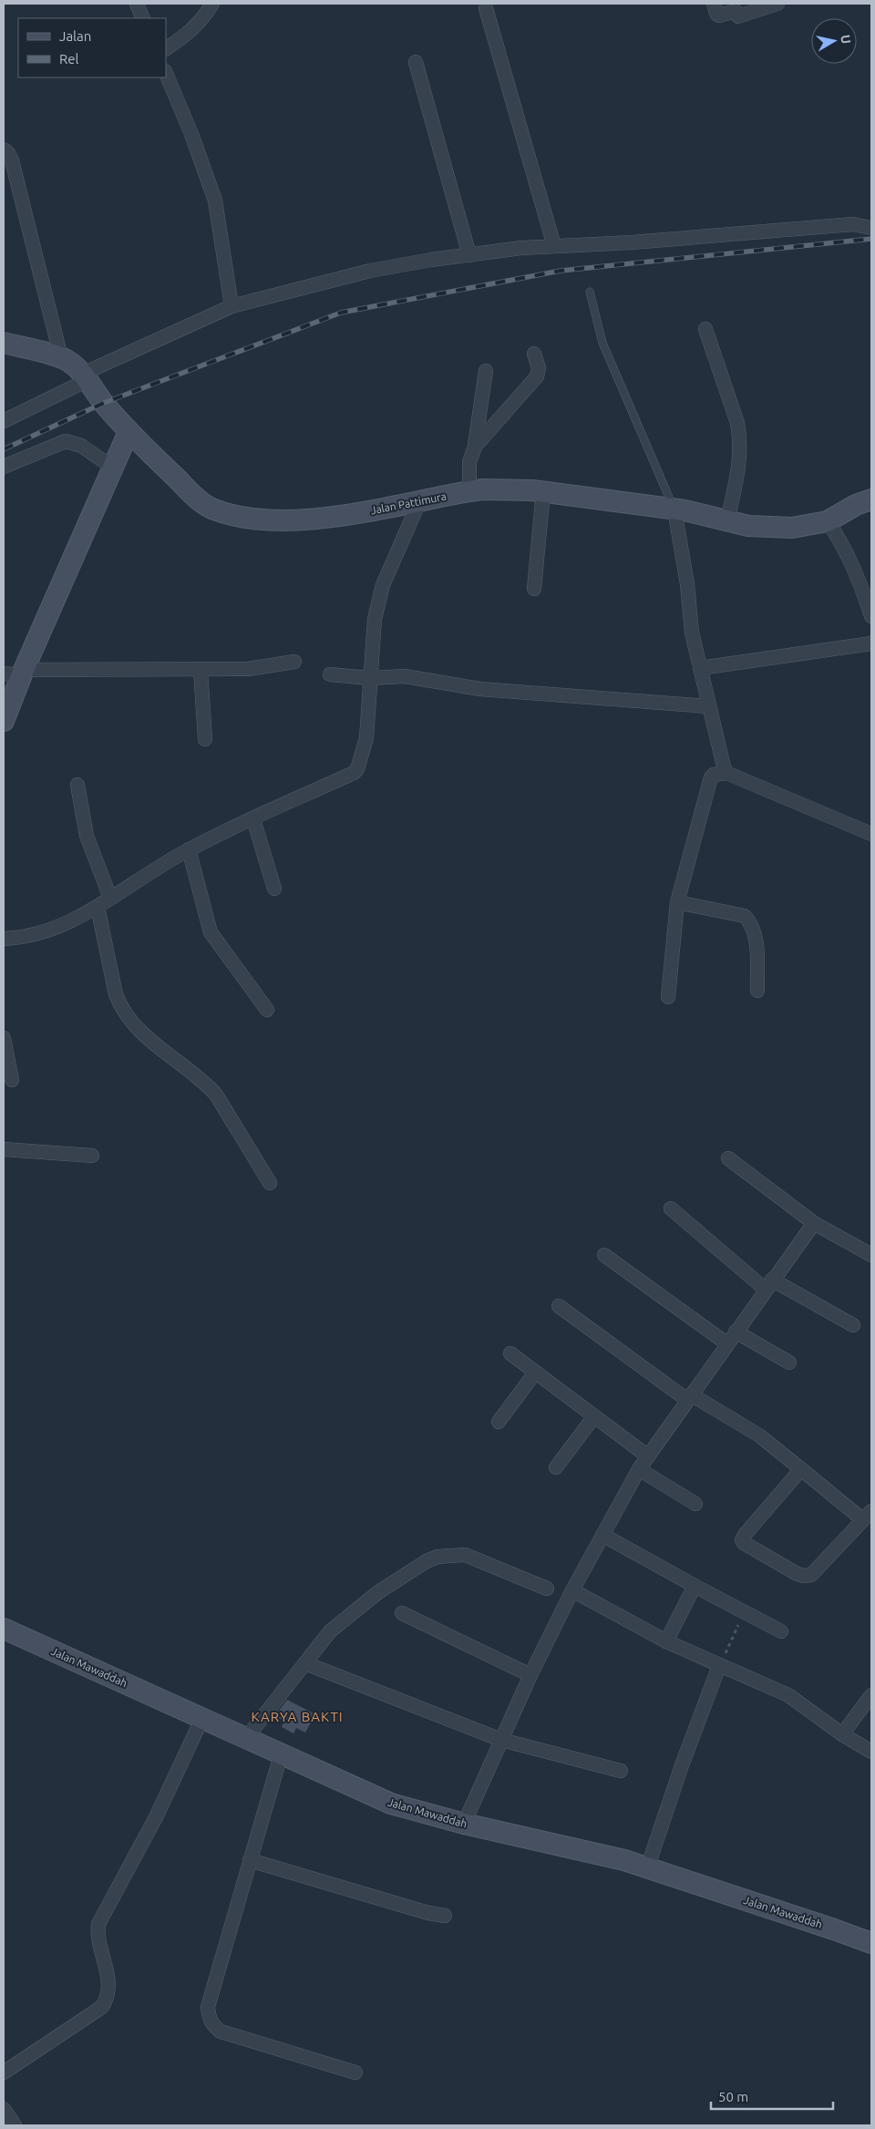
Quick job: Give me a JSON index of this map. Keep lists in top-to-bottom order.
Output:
{
  "streets": {
    "street": ["Jalan Pattimura", "Jalan Mawaddah"]
  },
  "districts": ["KARYA BAKTI"],
  "legend": ["Jalan", "Rel"],
  "scale_bar": "50 m",
  "north": "right"
}
